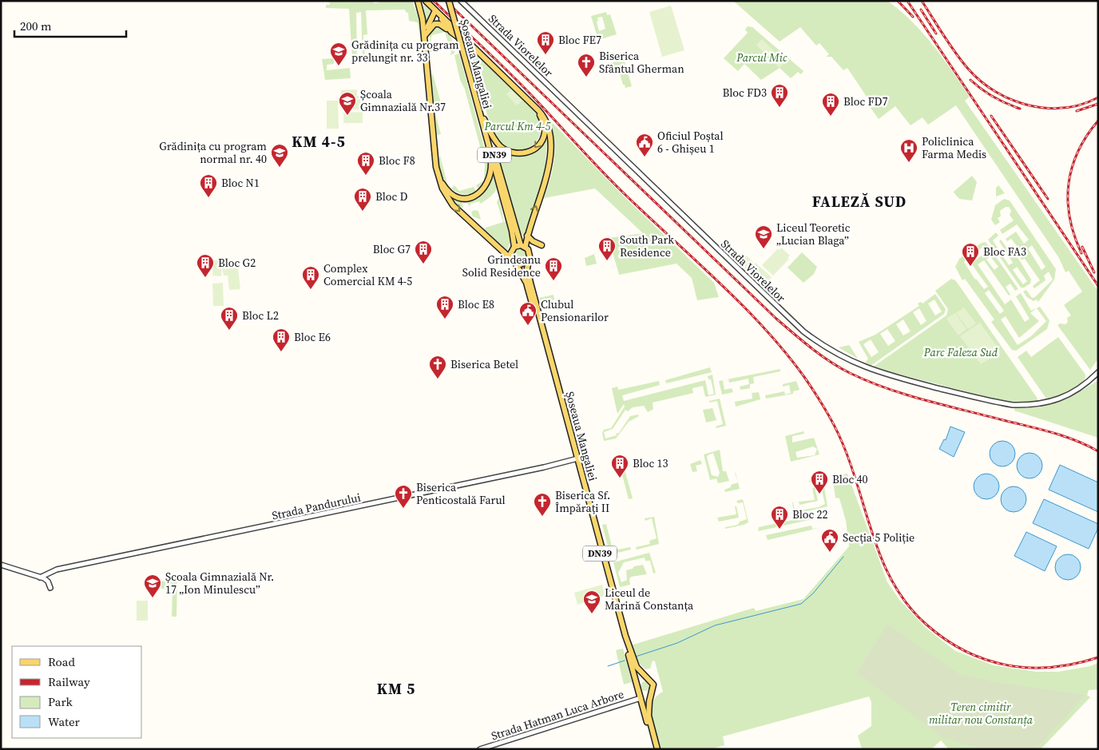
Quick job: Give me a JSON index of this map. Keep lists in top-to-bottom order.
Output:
{
  "streets": {
    "main road": ["Șoseaua Mangaliei", "DN39"],
    "street": ["Strada Viorelelor", "Strada Pandurului", "Strada Hatman Luca Arbore"]
  },
  "crossings": [
    ["Șoseaua Mangaliei", "DN39"],
    ["Șoseaua Mangaliei", "Strada Pandurului"],
    ["Șoseaua Mangaliei", "Strada Hatman Luca Arbore"]
  ],
  "districts": ["KM 4-5", "FALEZĂ SUD", "KM 5"],
  "parks": [
    "Parcul Mic",
    "Parcul Km 4-5",
    "Parc Faleza Sud",
    "Teren cimitir militar nou Constanța"
  ],
  "places": {
    "building": [
      "Bloc FE7",
      "Bloc FD3",
      "Bloc FD7",
      "Bloc F8",
      "Bloc N1",
      "Bloc D",
      "South Park Residence",
      "Bloc G7",
      "Bloc FA3",
      "Bloc G2",
      "Grindeanu Solid Residence",
      "Complex Comercial KM 4-5",
      "Bloc E8",
      "Bloc L2",
      "Bloc E6",
      "Bloc 13",
      "Bloc 40",
      "Bloc 22"
    ],
    "school or university": [
      "Grădinița cu program prelungit nr. 33",
      "Școala Gimnazială Nr.37",
      "Grădinița cu program normal nr. 40",
      "Liceul Teoretic „Lucian Blaga”",
      "Școala Gimnazială Nr. 17 „Ion Minulescu”",
      "Liceul de Marină Constanța"
    ],
    "church": [
      "Biserica Sfântul Gherman",
      "Biserica Betel",
      "Biserica Penticostală Farul",
      "Biserica Sf. Împărați II"
    ],
    "public building": ["Oficiul Poștal 6 - Ghișeu 1", "Clubul Pensionarilor", "Secția 5 Poliție"],
    "hospital": ["Policlinica Farma Medis"]
  },
  "legend": [
    "Road",
    "Railway",
    "Park",
    "Water"
  ],
  "scale_bar": "200 m"
}
